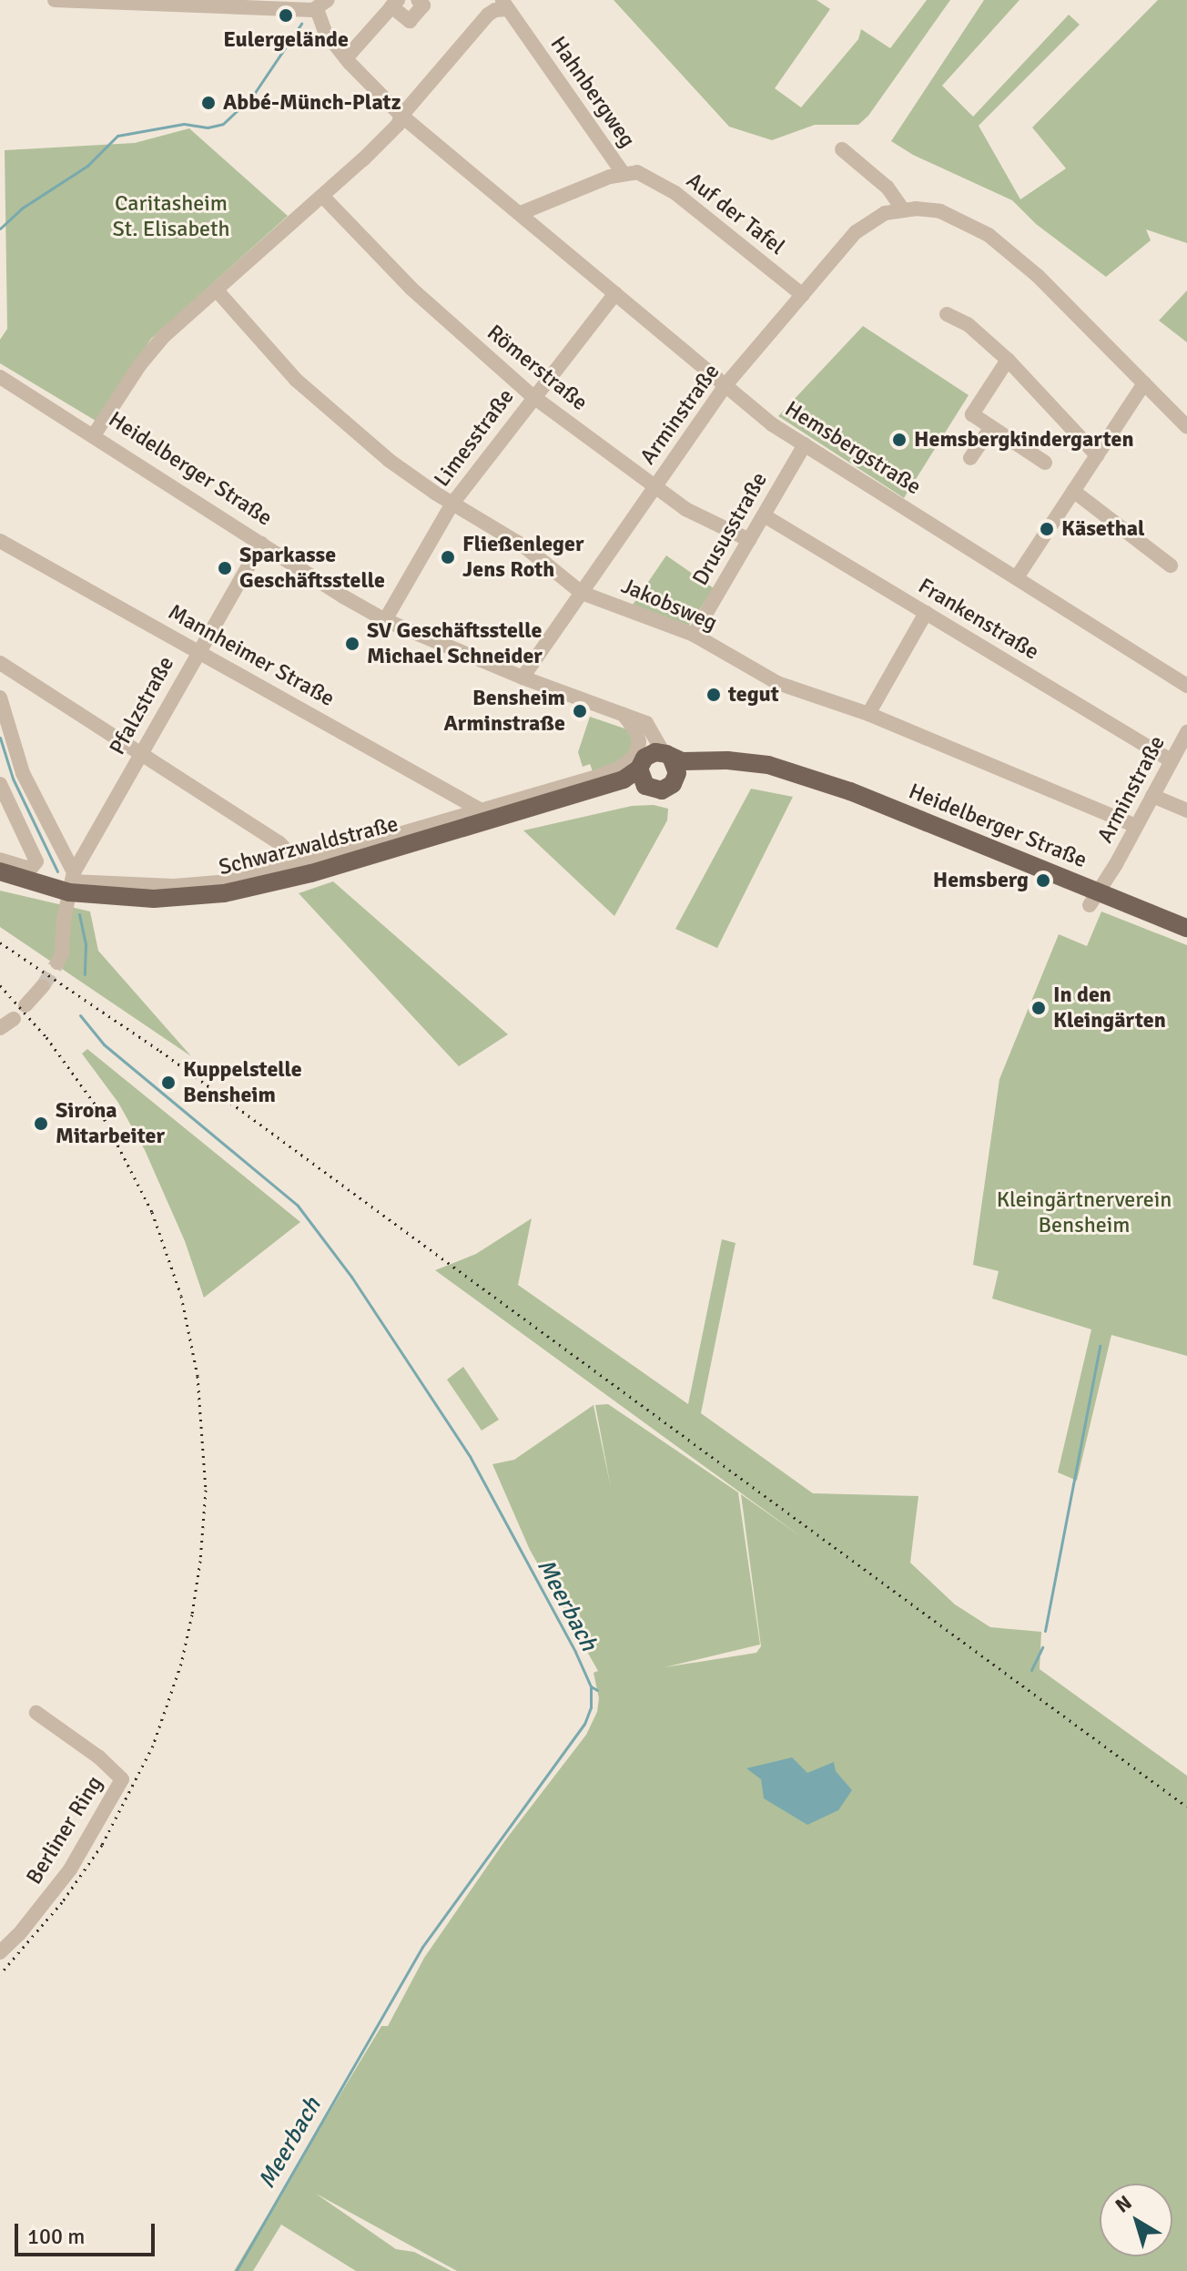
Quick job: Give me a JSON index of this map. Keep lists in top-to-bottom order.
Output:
{
  "streets": {
    "main road": ["Heidelberger Straße", "Schwarzwaldstraße"],
    "street": [
      "Hahnbergweg",
      "Auf der Tafel",
      "Römerstraße",
      "Arminstraße",
      "Limesstraße",
      "Hemsbergstraße",
      "Drususstraße",
      "Jakobsweg",
      "Frankenstraße",
      "Mannheimer Straße",
      "Pfalzstraße",
      "Berliner Ring"
    ]
  },
  "crossings": [
    ["Hahnbergweg", "Auf der Tafel"],
    ["Auf der Tafel", "Arminstraße"],
    ["Römerstraße", "Arminstraße"],
    ["Römerstraße", "Limesstraße"],
    ["Römerstraße", "Drususstraße"],
    ["Arminstraße", "Hemsbergstraße"],
    ["Arminstraße", "Heidelberger Straße"],
    ["Arminstraße", "Jakobsweg"],
    ["Arminstraße", "Frankenstraße"],
    ["Limesstraße", "Hemsbergstraße"],
    ["Limesstraße", "Heidelberger Straße"],
    ["Limesstraße", "Jakobsweg"],
    ["Hemsbergstraße", "Drususstraße"],
    ["Heidelberger Straße", "Pfalzstraße"],
    ["Heidelberger Straße", "Schwarzwaldstraße"],
    ["Drususstraße", "Jakobsweg"],
    ["Drususstraße", "Frankenstraße"],
    ["Mannheimer Straße", "Pfalzstraße"],
    ["Mannheimer Straße", "Schwarzwaldstraße"],
    ["Pfalzstraße", "Schwarzwaldstraße"]
  ],
  "water": ["Meerbach"],
  "parks": ["Caritasheim St. Elisabeth", "Kleingärtnerverein Bensheim"],
  "places": [
    "Eulergelände",
    "Abbé-Münch-Platz",
    "Hemsbergkindergarten",
    "Käsethal",
    "Fließenleger Jens Roth",
    "Sparkasse Geschäftsstelle",
    "SV Geschäftsstelle Michael Schneider",
    "tegut",
    "Bensheim Arminstraße",
    "Hemsberg",
    "In den Kleingärten",
    "Kuppelstelle Bensheim",
    "Sirona Mitarbeiter"
  ],
  "scale_bar": "100 m",
  "north": "top left"
}
